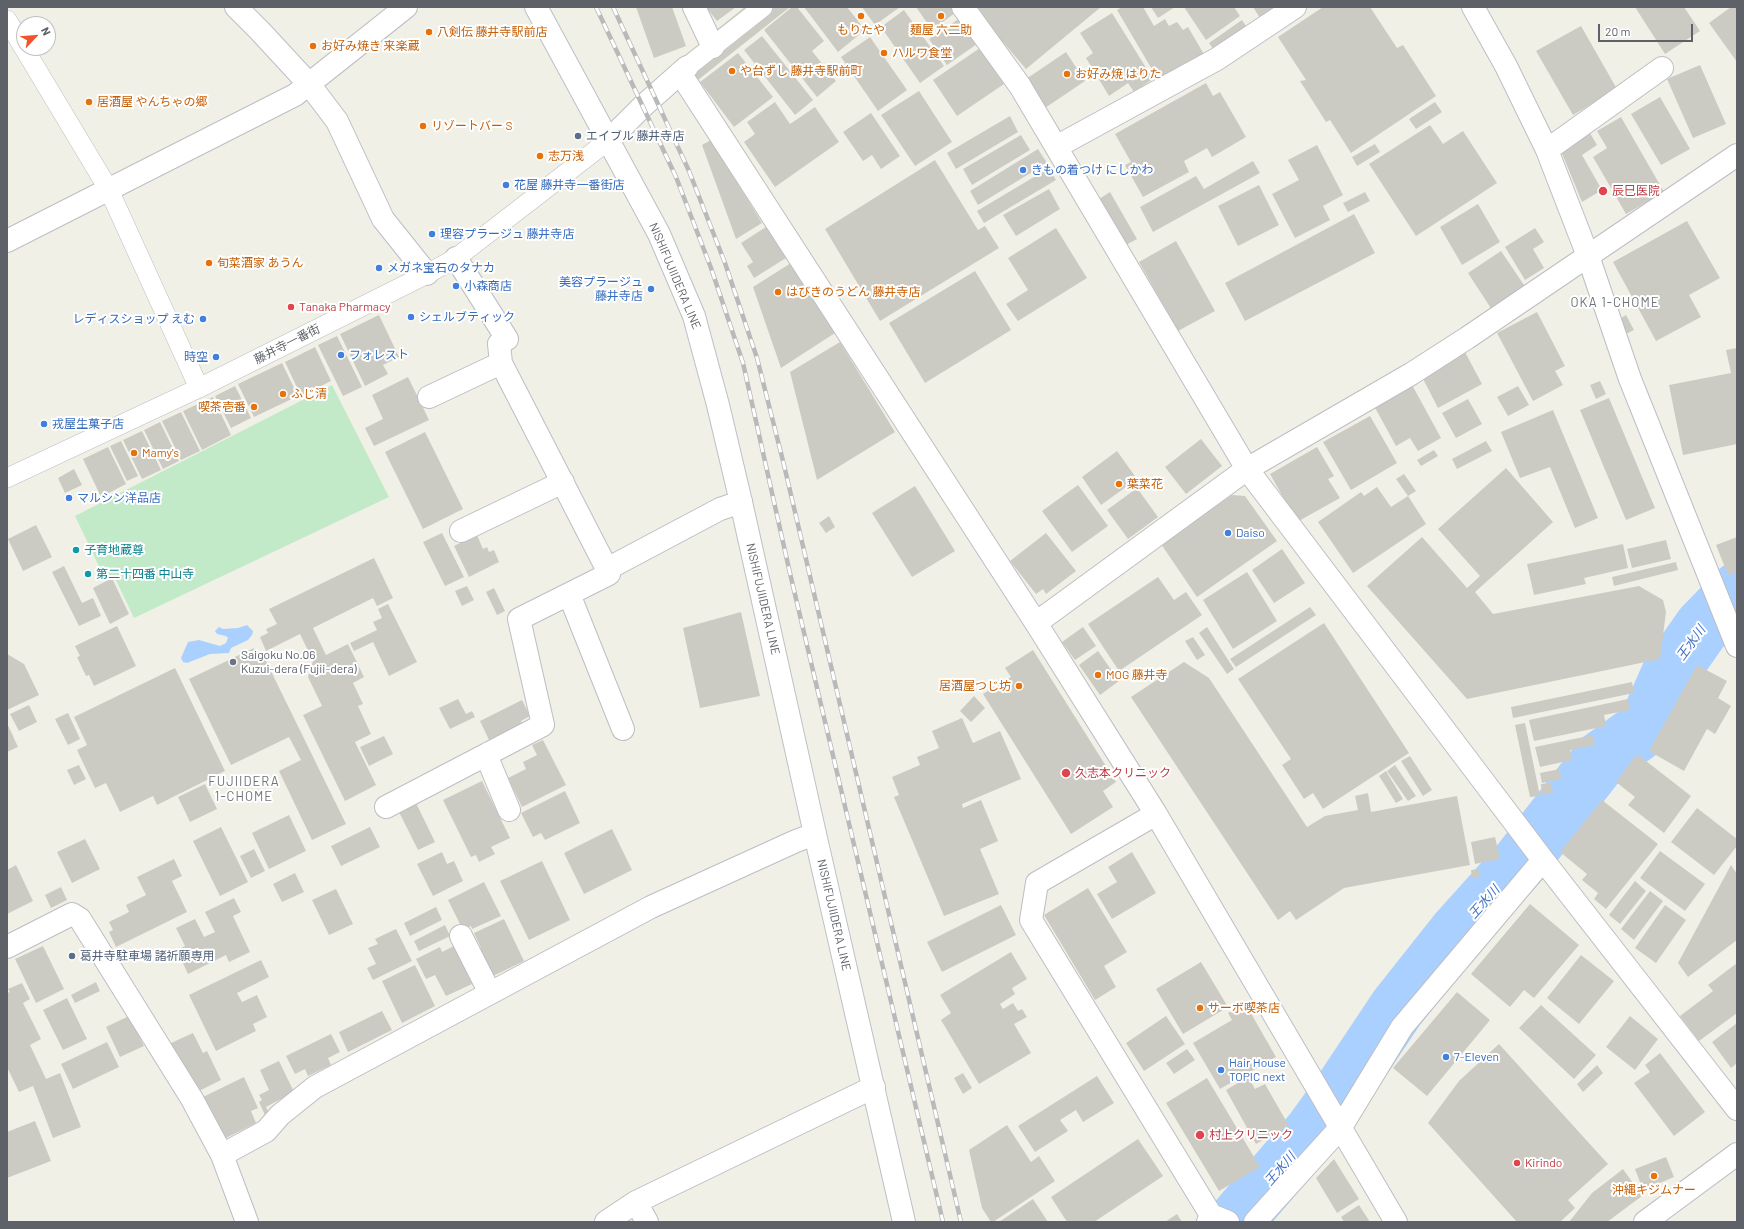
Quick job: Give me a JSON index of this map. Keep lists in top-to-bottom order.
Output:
{
  "streets": {
    "street": ["NISHIFUJIIDERA LINE", "藤井寺一番街"]
  },
  "crossings": [
    ["NISHIFUJIIDERA LINE", "藤井寺一番街"]
  ],
  "districts": ["OKA 1-CHOME", "FUJIIDERA 1-CHOME"],
  "water": ["王水川"],
  "places": [
    "もりたや",
    "麺屋 六二助",
    "八剣伝 藤井寺駅前店",
    "お好み焼き 来楽蔵",
    "ハルワ食堂",
    "や台ずし 藤井寺駅前町",
    "お好み焼 はりた",
    "居酒屋 やんちゃの郷",
    "リゾートバー S",
    "エイブル 藤井寺店",
    "志万浅",
    "きもの着つけ にしかわ",
    "花屋 藤井寺一番街店",
    "辰巳医院",
    "理容プラージュ 藤井寺店",
    "旬菜酒家 あうん",
    "メガネ宝石のタナカ",
    "小森商店",
    "美容プラージュ 藤井寺店",
    "はびきのうどん 藤井寺店",
    "Tanaka Pharmacy",
    "シェルブティック",
    "レディスショップ えむ",
    "フォレスト",
    "時空",
    "ふじ清",
    "喫茶壱番",
    "戎屋生菓子店",
    "Mamy's",
    "葉菜花",
    "マルシン洋品店",
    "Daiso",
    "子育地蔵尊",
    "第二十四番 中山寺",
    "Saigoku No.06 Kuzui-dera (Fujii-dera)",
    "MOG 藤井寺",
    "居酒屋つじ坊",
    "久志本クリニック",
    "葛井寺駐車場 諸祈願専用",
    "サーボ喫茶店",
    "7-Eleven",
    "Hair House TOPIC next",
    "村上クリニック",
    "Kirindo",
    "沖縄キジムナー"
  ],
  "scale_bar": "20 m",
  "north": "top right"
}
